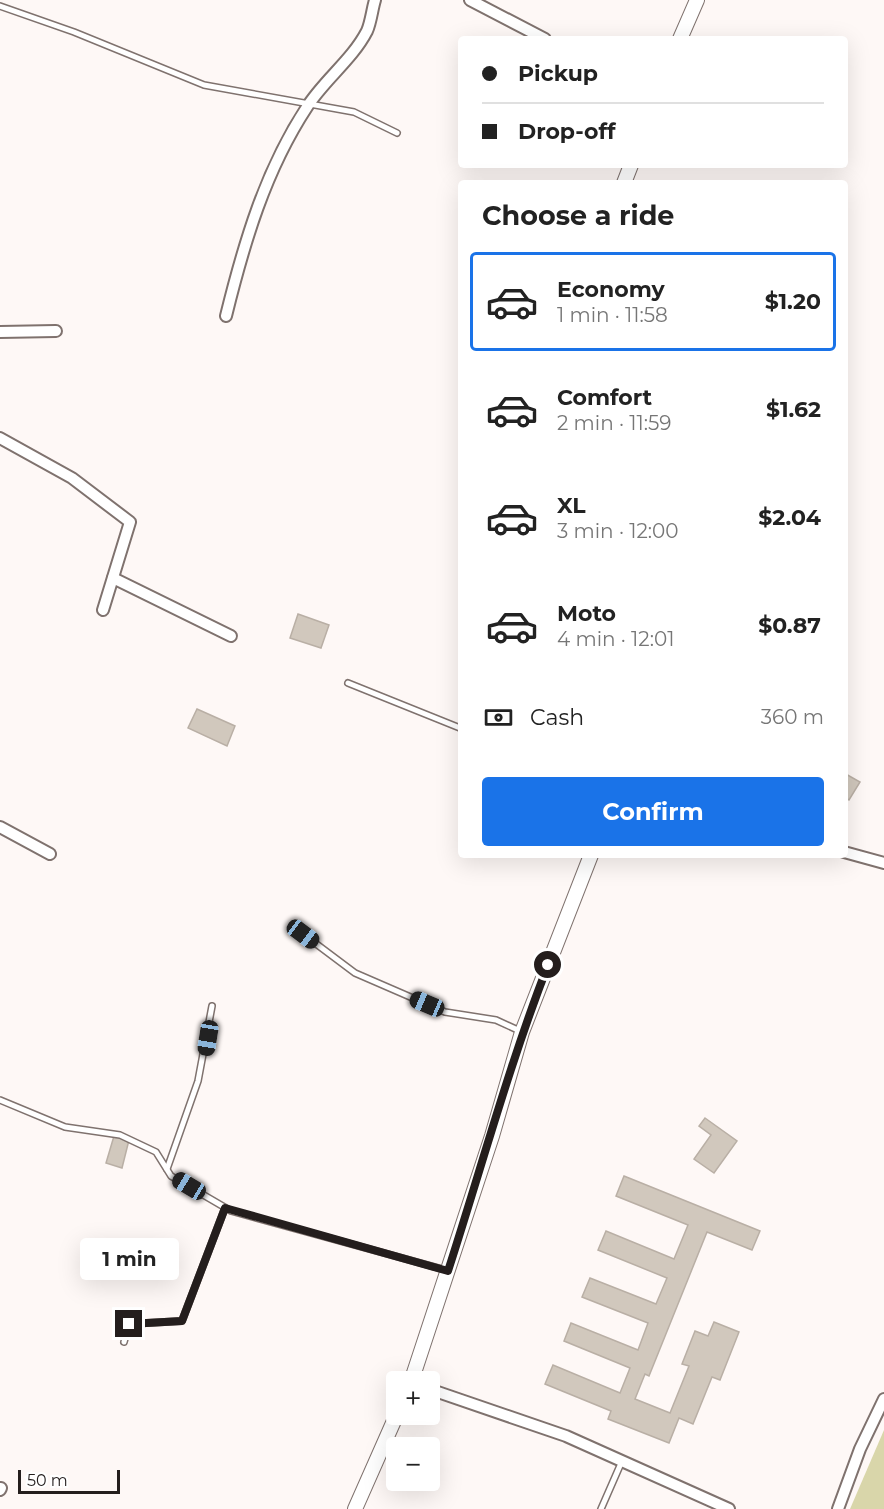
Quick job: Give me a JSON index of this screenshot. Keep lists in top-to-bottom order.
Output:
{
  "scale_bar": "50 m",
  "page": {
    "banner": ["Pickup", "Drop-off"],
    "heading": "Choose a ride",
    "list": [
      {
        "name": "Economy",
        "note": "1 min · 11:58",
        "value": "$1.20"
      },
      {
        "name": "Comfort",
        "note": "2 min · 11:59",
        "value": "$1.62"
      },
      {
        "name": "XL",
        "note": "3 min · 12:00",
        "value": "$2.04"
      },
      {
        "name": "Moto",
        "note": "4 min · 12:01",
        "value": "$0.87"
      }
    ],
    "pay": ["Cash", "360 m"],
    "buttons": "Confirm",
    "bubble": "1 min",
    "map_buttons": ["+", "−"],
    "scale": "50 m"
  }
}
